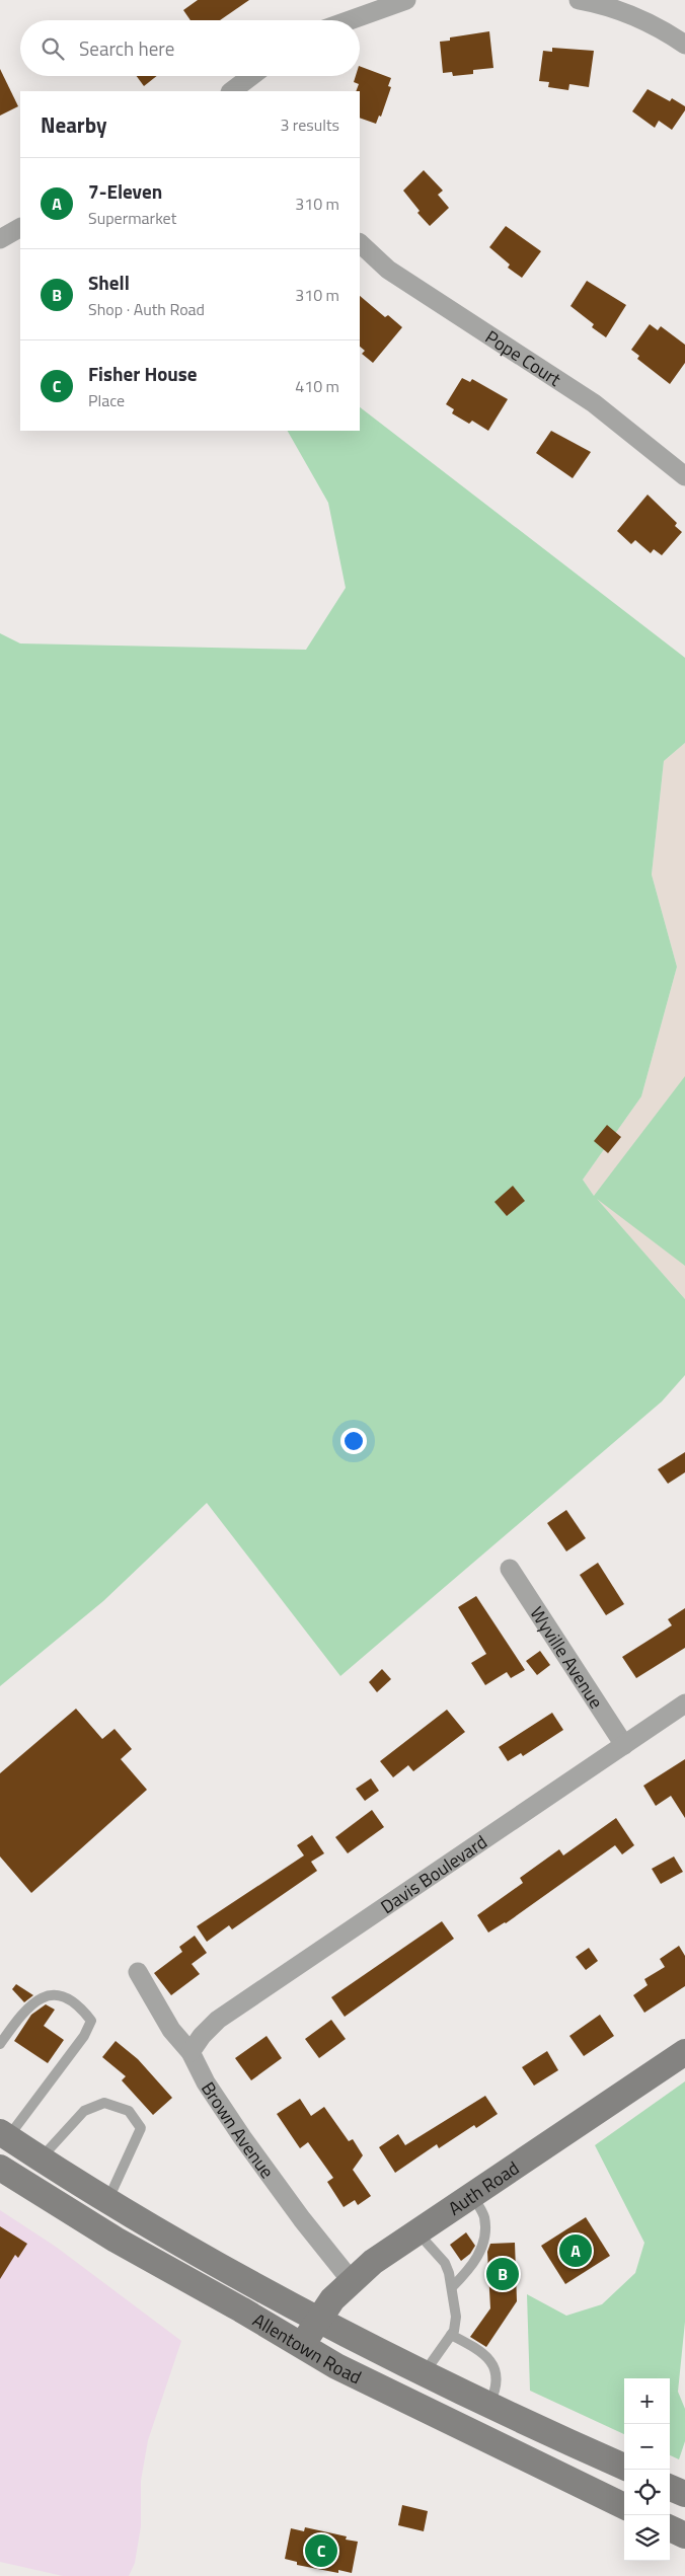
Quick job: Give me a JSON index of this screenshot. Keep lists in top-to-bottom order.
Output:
{
  "streets": {
    "main road": ["Auth Road", "Allentown Road"],
    "street": [
      "Pope Court",
      "Wyville Avenue",
      "Davis Boulevard",
      "Brown Avenue"
    ]
  },
  "crossings": [
    ["Wyville Avenue", "Davis Boulevard"],
    ["Davis Boulevard", "Brown Avenue"],
    ["Brown Avenue", "Auth Road"],
    ["Auth Road", "Allentown Road"]
  ],
  "page": {
    "search": "Search here",
    "heading": ["Nearby", "3 results"],
    "list": [
      {
        "mark": "A",
        "name": "7-Eleven",
        "note": "Supermarket",
        "value": "310 m"
      },
      {
        "mark": "B",
        "name": "Shell",
        "note": "Shop · Auth Road",
        "value": "310 m"
      },
      {
        "mark": "C",
        "name": "Fisher House",
        "note": "Place",
        "value": "410 m"
      }
    ],
    "pins": ["A", "B", "C"],
    "map_buttons": ["+", "−"]
  }
}
